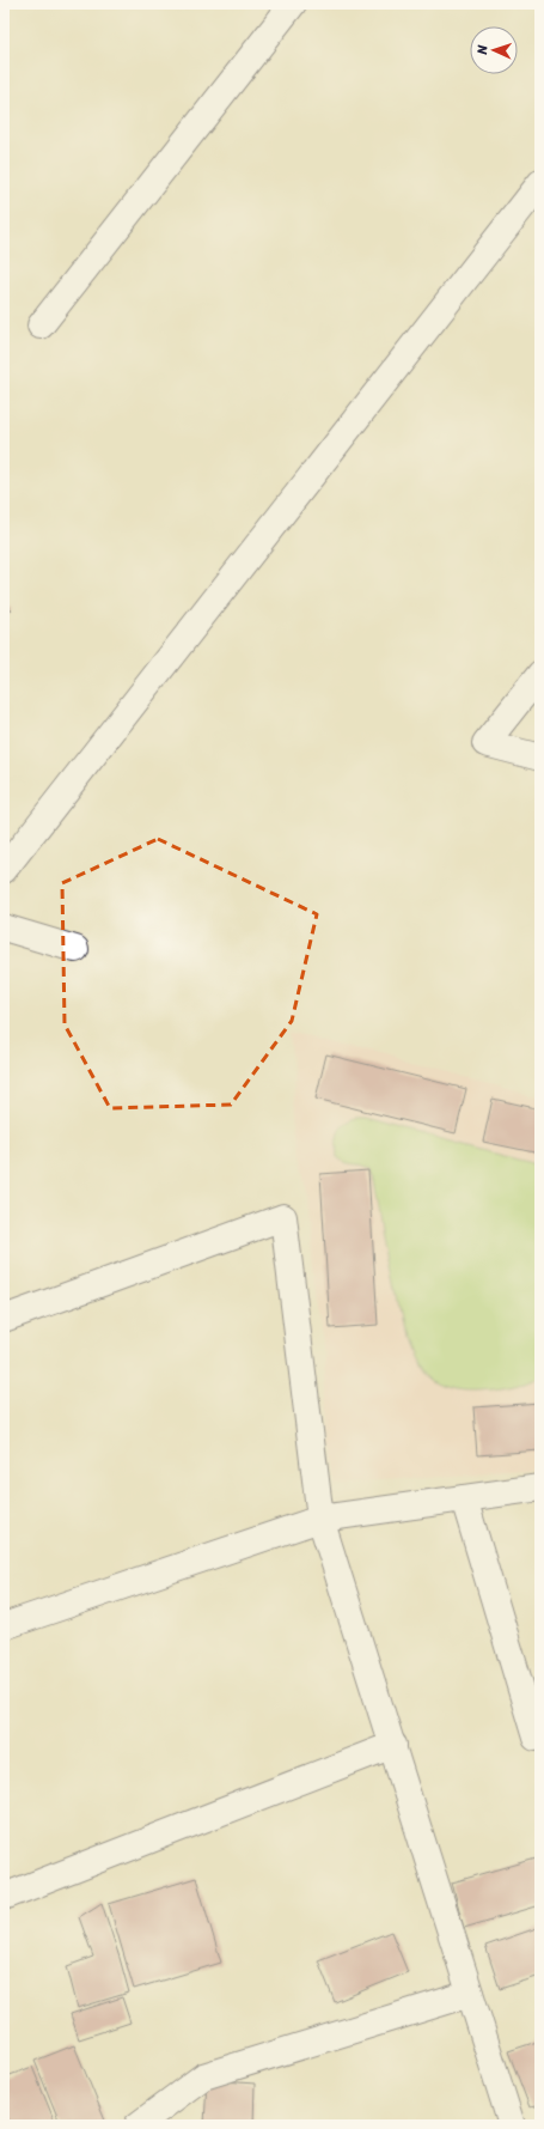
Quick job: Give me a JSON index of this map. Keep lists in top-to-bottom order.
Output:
{
  "north": "left"
}
